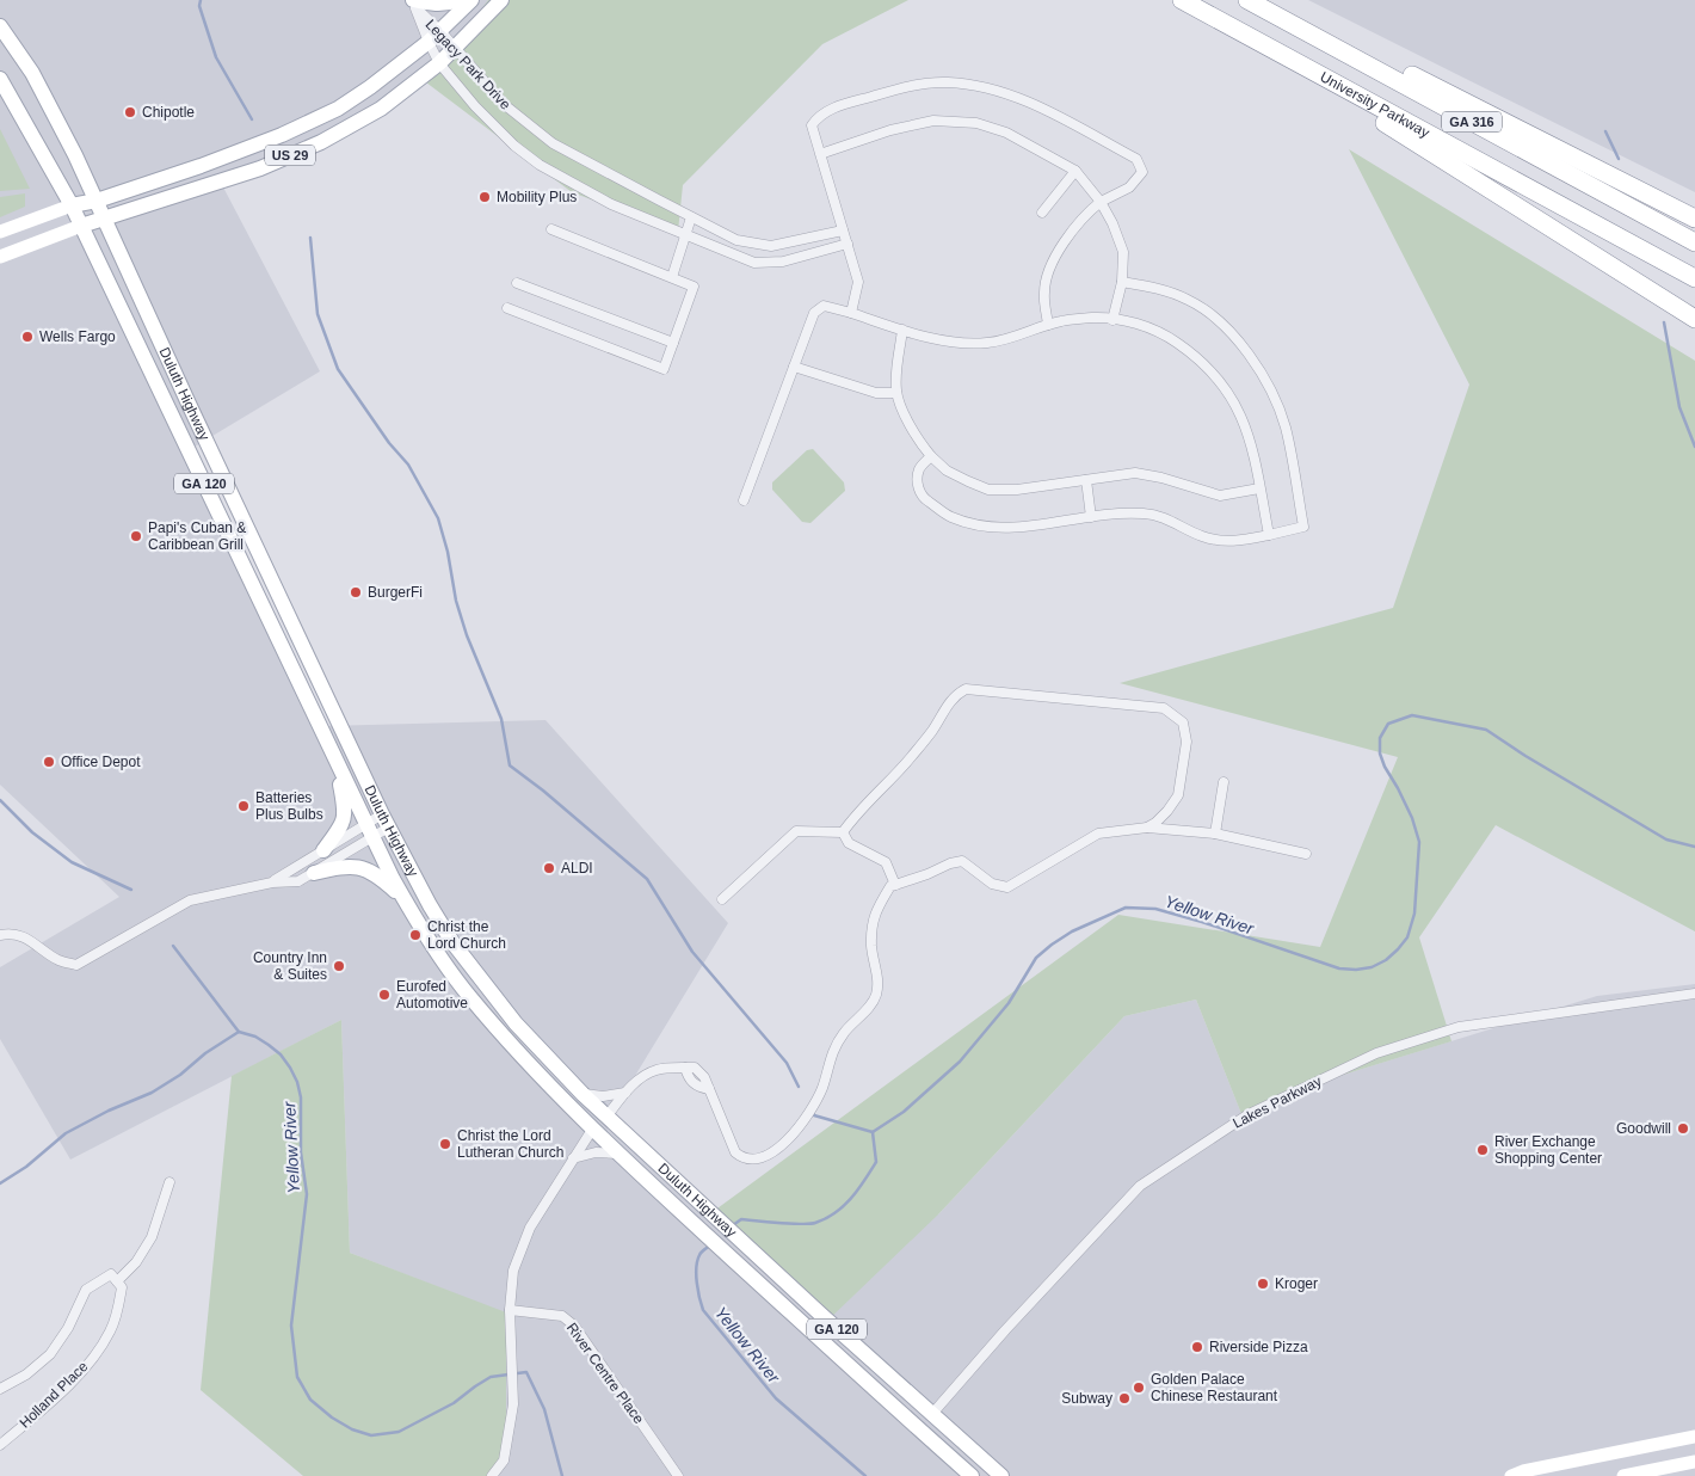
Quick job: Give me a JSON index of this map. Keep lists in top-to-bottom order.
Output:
{
  "streets": {
    "highway": ["University Parkway", "GA 316"],
    "main road": ["US 29", "Duluth Highway", "GA 120"],
    "street": [
      "Legacy Park Drive",
      "Lakes Parkway",
      "River Centre Place",
      "Holland Place"
    ]
  },
  "crossings": [
    ["Legacy Park Drive", "US 29"],
    ["US 29", "Duluth Highway"],
    ["Duluth Highway", "Lakes Parkway"]
  ],
  "water": ["Yellow River"],
  "places": [
    "Chipotle",
    "Mobility Plus",
    "Wells Fargo",
    "Papi's Cuban & Caribbean Grill",
    "BurgerFi",
    "Office Depot",
    "Batteries Plus Bulbs",
    "ALDI",
    "Christ the Lord Church",
    "Country Inn & Suites",
    "Eurofed Automotive",
    "Goodwill",
    "Christ the Lord Lutheran Church",
    "River Exchange Shopping Center",
    "Kroger",
    "Riverside Pizza",
    "Golden Palace Chinese Restaurant",
    "Subway"
  ]
}
